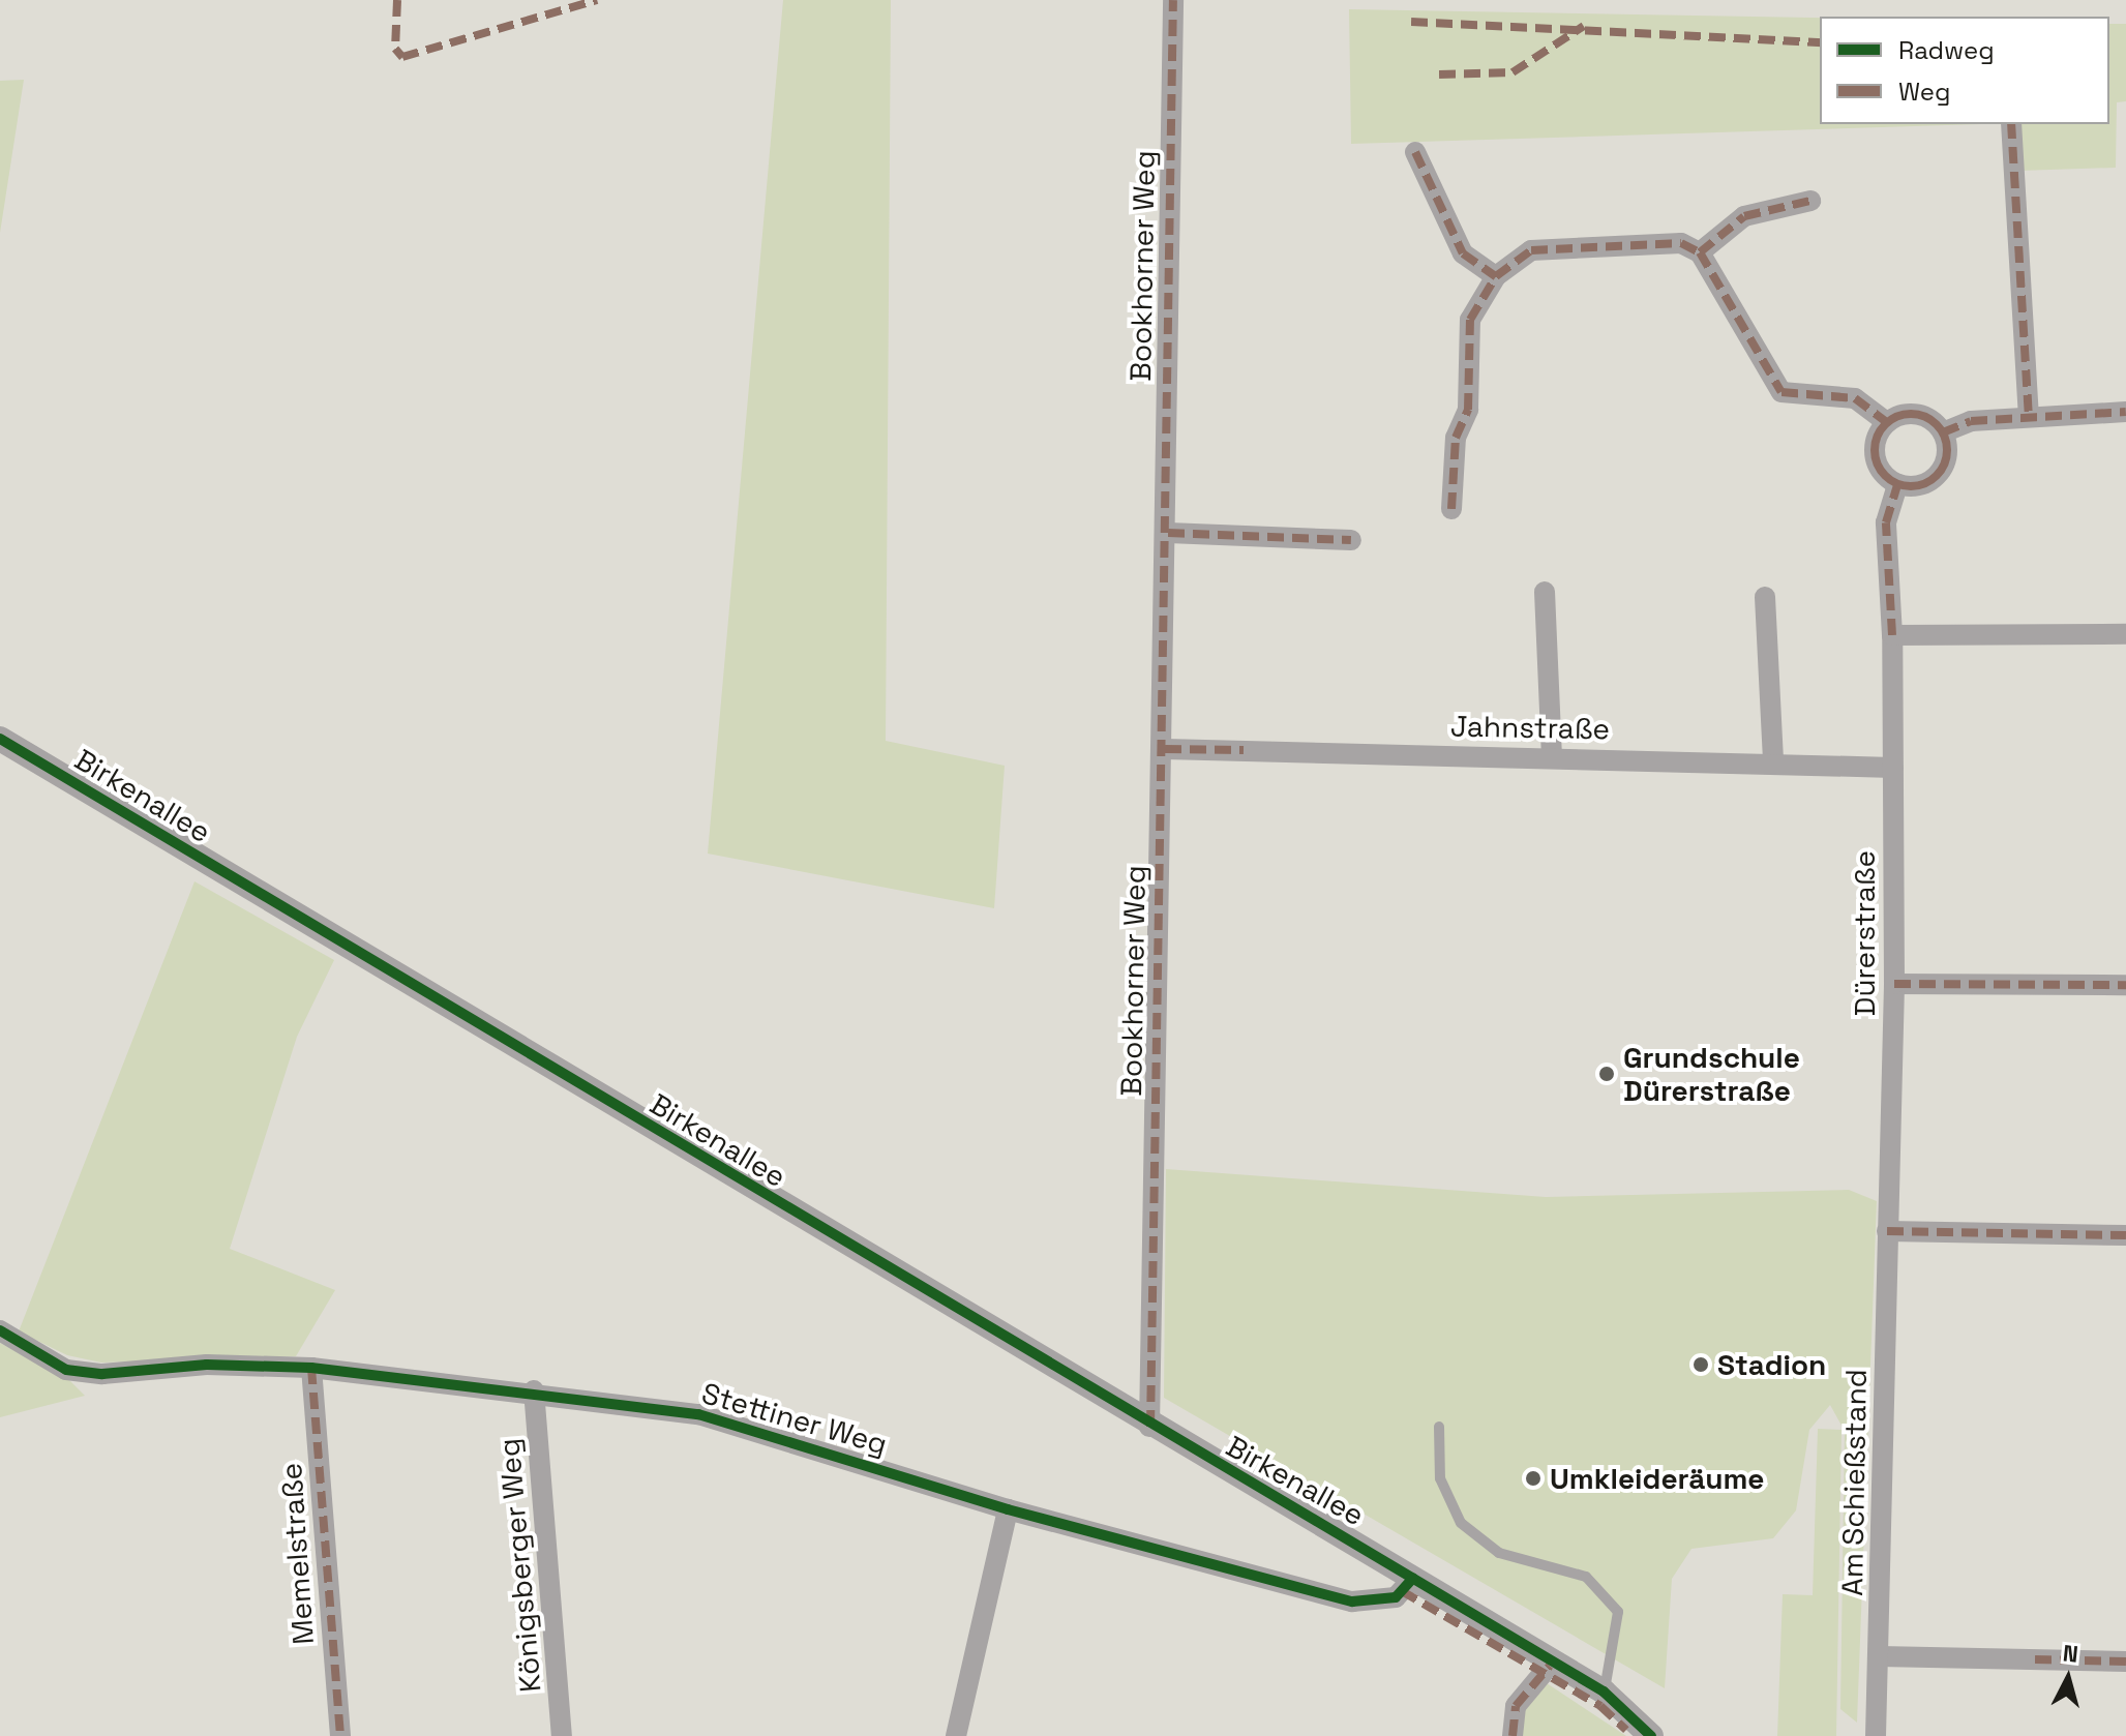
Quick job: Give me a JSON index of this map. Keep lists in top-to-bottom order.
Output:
{
  "streets": {
    "street": [
      "Bookhorner Weg",
      "Jahnstraße",
      "Birkenallee",
      "Dürerstraße",
      "Stettiner Weg",
      "Am Schießstand",
      "Memelstraße",
      "Königsberger Weg"
    ]
  },
  "crossings": [
    ["Bookhorner Weg", "Jahnstraße"],
    ["Bookhorner Weg", "Birkenallee"],
    ["Jahnstraße", "Dürerstraße"],
    ["Birkenallee", "Stettiner Weg"],
    ["Dürerstraße", "Am Schießstand"],
    ["Stettiner Weg", "Memelstraße"],
    ["Stettiner Weg", "Königsberger Weg"]
  ],
  "places": ["Grundschule Dürerstraße", "Stadion", "Umkleideräume"],
  "legend": ["Radweg", "Weg"],
  "north": "top"
}
